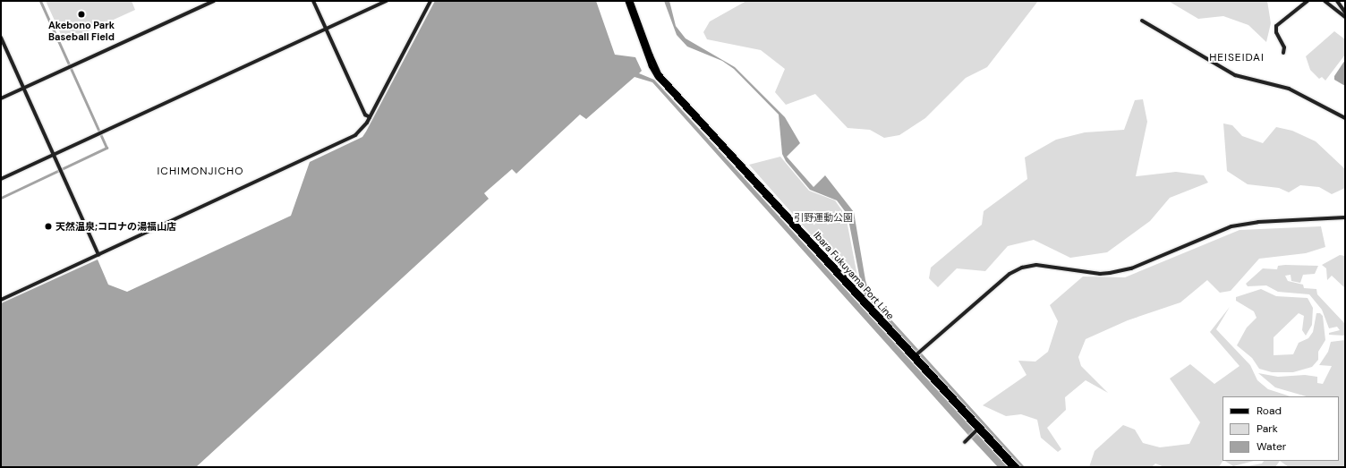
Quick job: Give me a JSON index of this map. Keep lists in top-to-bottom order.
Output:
{
  "streets": {
    "main road": ["Ibara Fukuyama Port Line"]
  },
  "districts": ["HEISEIDAI", "ICHIMONJICHO"],
  "parks": ["引野運動公園"],
  "places": ["Akebono Park Baseball Field", "天然温泉;コロナの湯福山店"],
  "legend": ["Road", "Park", "Water"]
}
